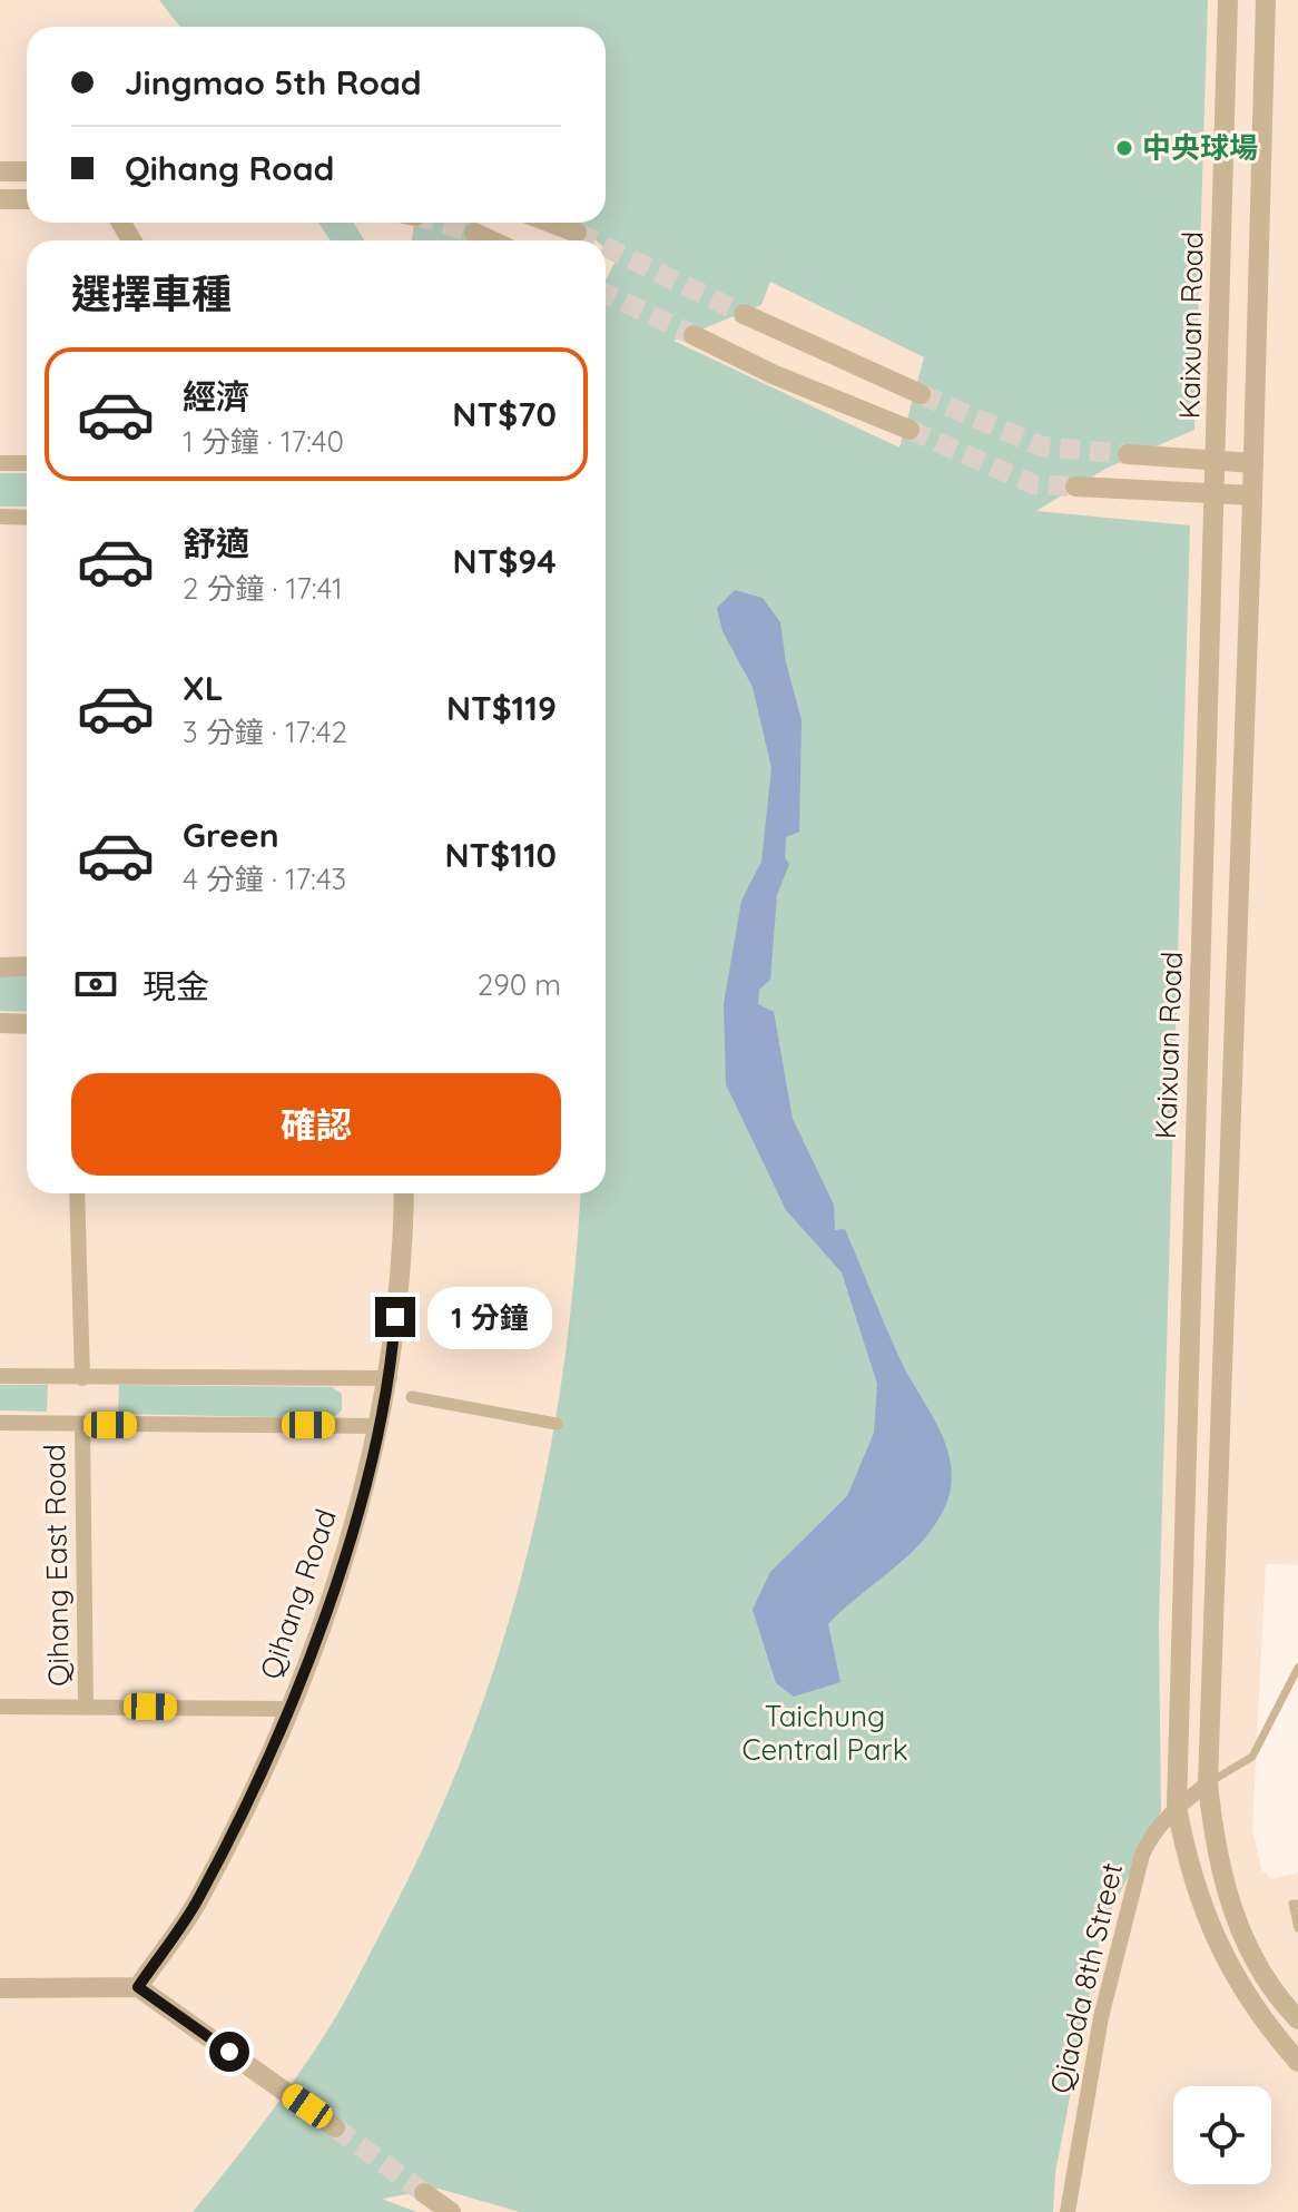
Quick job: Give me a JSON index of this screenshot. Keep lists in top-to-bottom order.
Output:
{
  "streets": {
    "street": [
      "Kaixuan Road",
      "Qihang East Road",
      "Qihang Road",
      "Qiaoda 8th Street"
    ]
  },
  "crossings": [
    ["Kaixuan Road", "Qiaoda 8th Street"]
  ],
  "parks": ["Taichung Central Park"],
  "places": ["中央球場"],
  "page": {
    "banner": ["Jingmao 5th Road", "Qihang Road"],
    "heading": "選擇車種",
    "list": [
      {
        "name": "經濟",
        "note": "1 分鐘 · 17:40",
        "value": "NT$70"
      },
      {
        "name": "舒適",
        "note": "2 分鐘 · 17:41",
        "value": "NT$94"
      },
      {
        "name": "XL",
        "note": "3 分鐘 · 17:42",
        "value": "NT$119"
      },
      {
        "name": "Green",
        "note": "4 分鐘 · 17:43",
        "value": "NT$110"
      }
    ],
    "pay": ["現金", "290 m"],
    "buttons": "確認",
    "bubble": "1 分鐘"
  }
}
